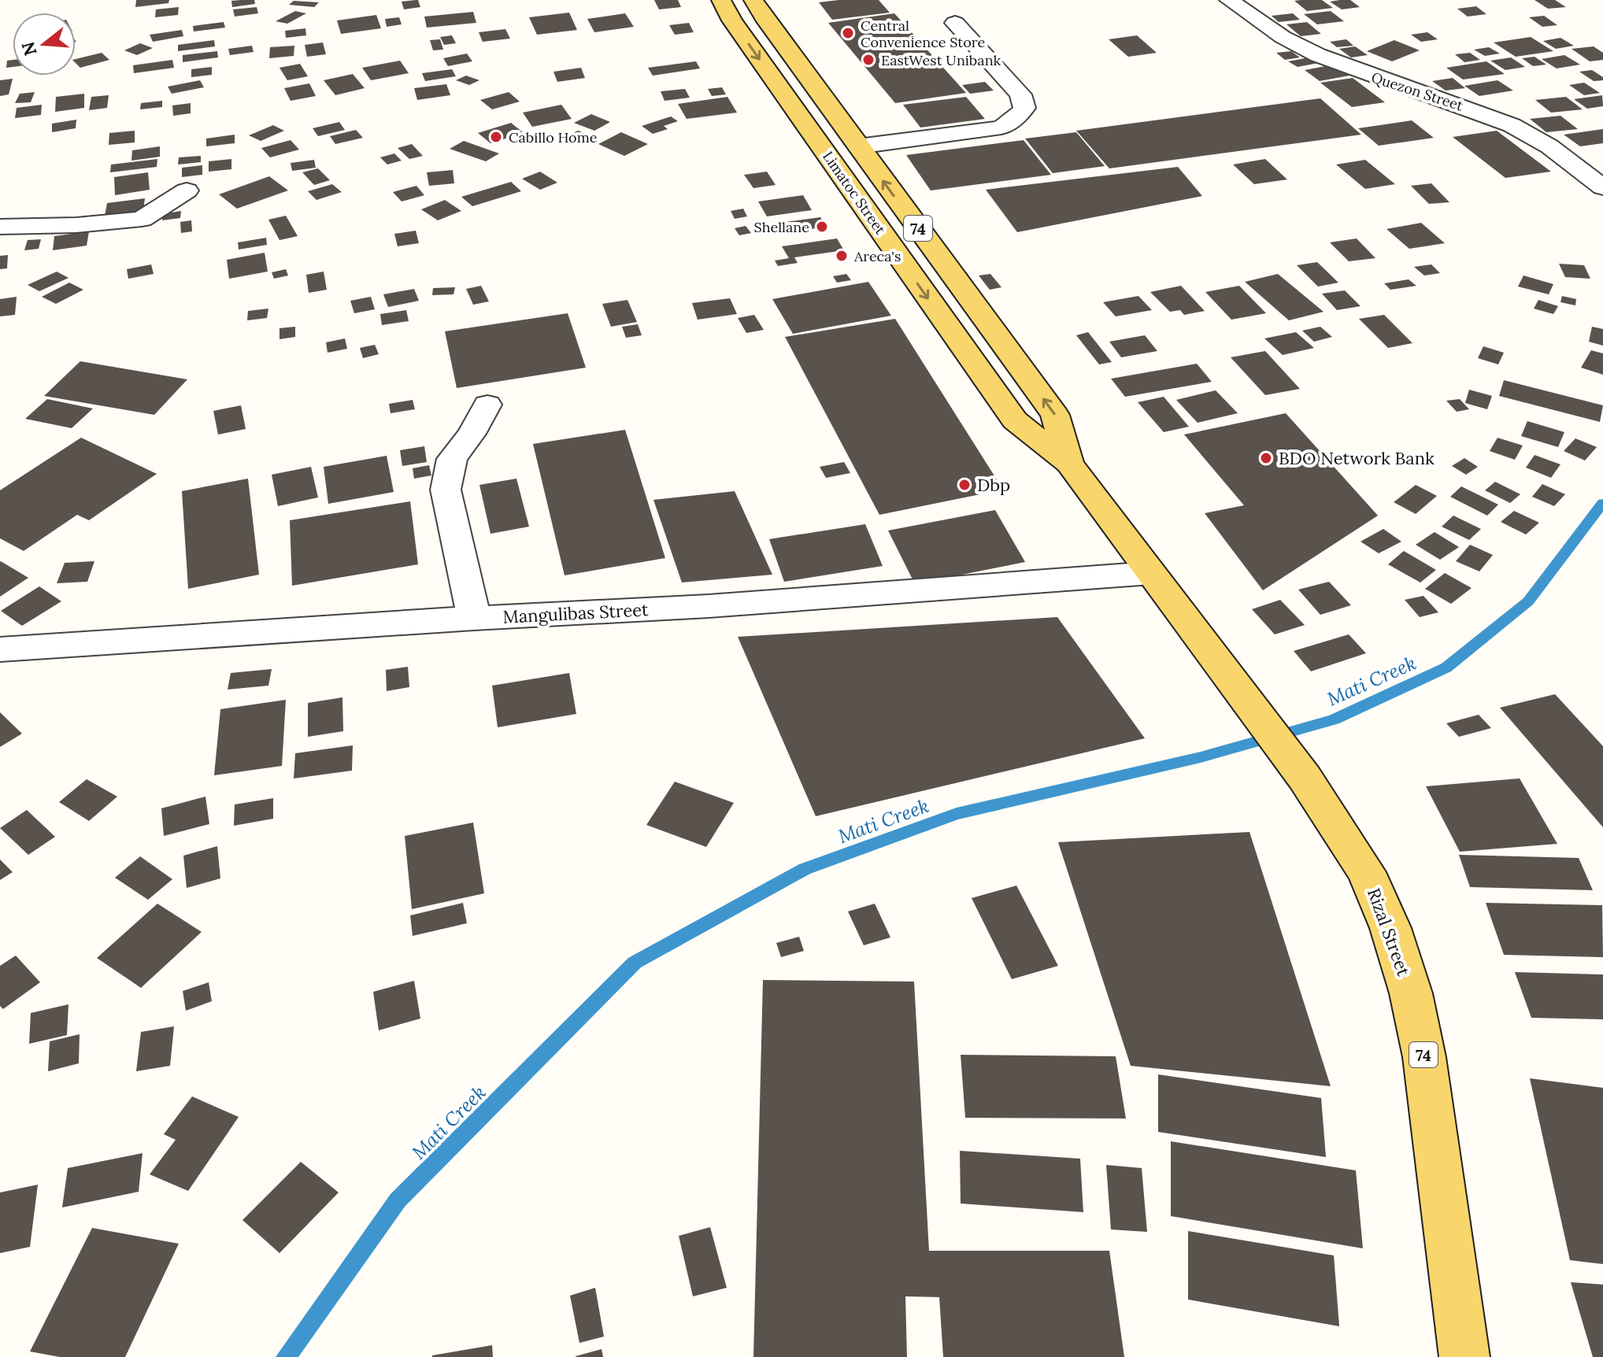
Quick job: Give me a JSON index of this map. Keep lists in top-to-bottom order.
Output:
{
  "streets": {
    "main road": ["Limatoc Street", "74", "Rizal Street"],
    "street": ["Quezon Street", "Mangulibas Street"]
  },
  "crossings": [
    ["Limatoc Street", "Mangulibas Street"],
    ["Limatoc Street", "Rizal Street"],
    ["Mangulibas Street", "Rizal Street"]
  ],
  "water": ["Mati Creek"],
  "places": [
    "Central Convenience Store",
    "EastWest Unibank",
    "Cabillo Home",
    "Shellane",
    "Areca's",
    "BDO Network Bank",
    "Dbp"
  ],
  "north": "left"
}
